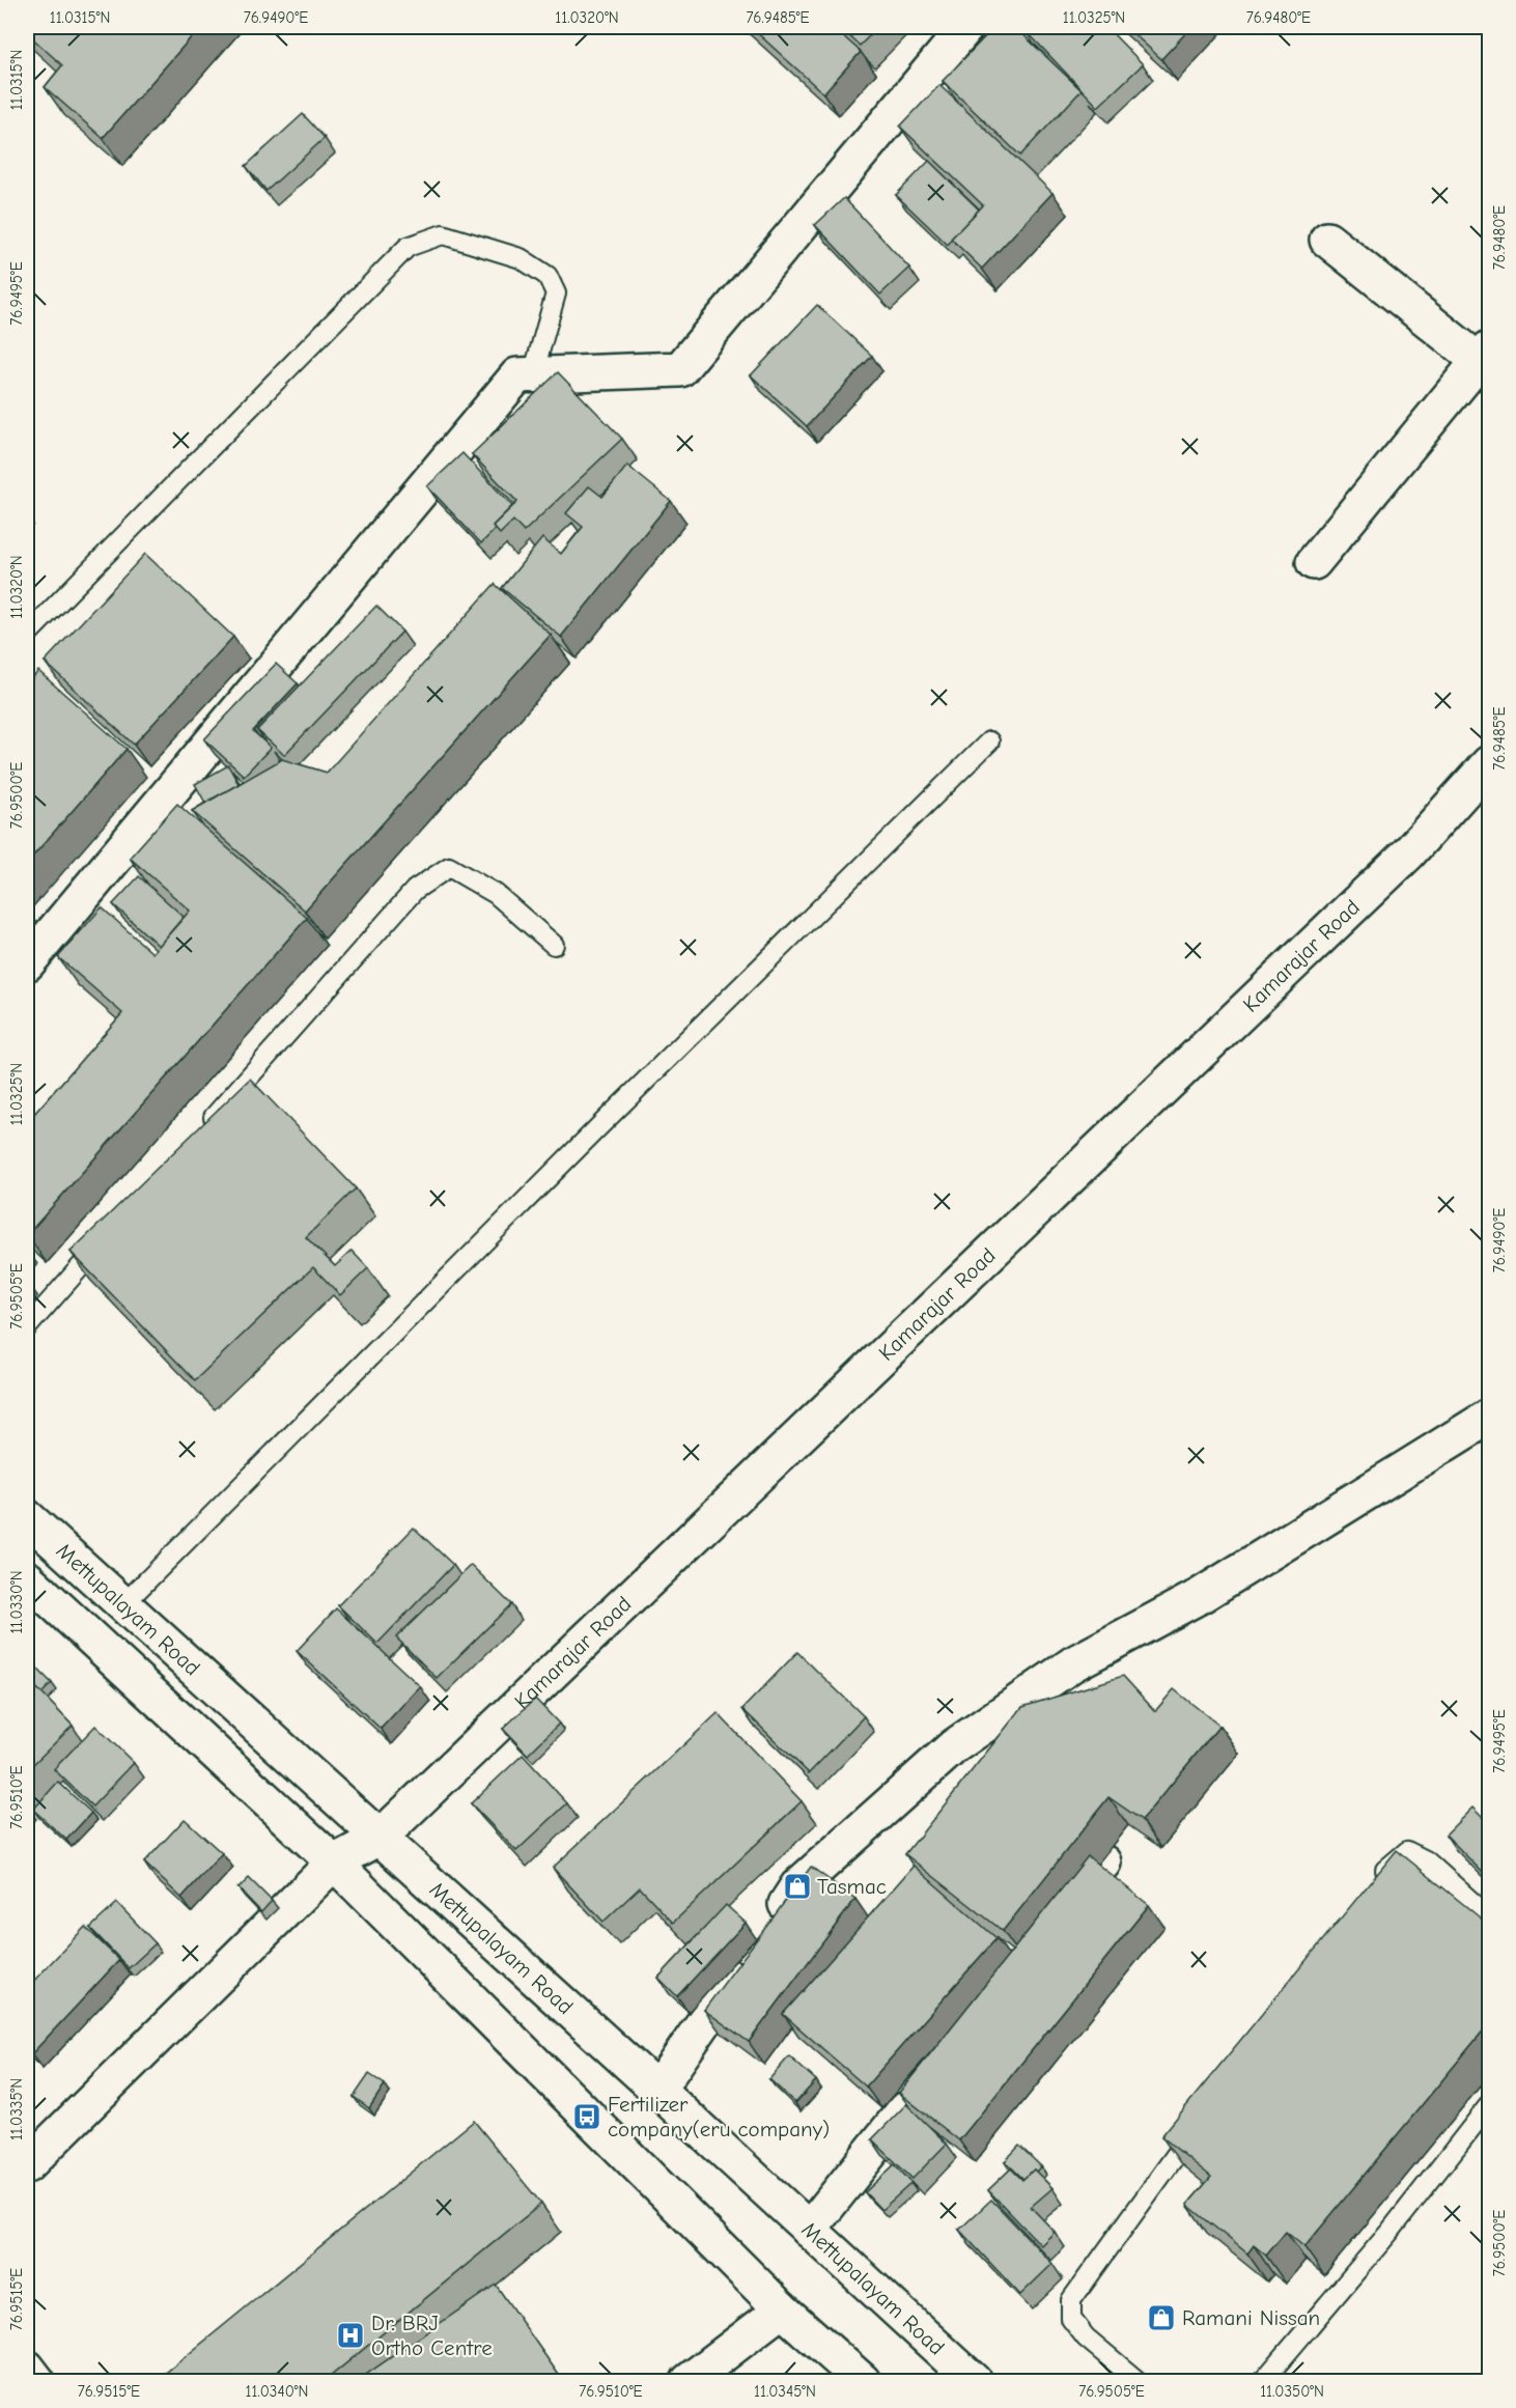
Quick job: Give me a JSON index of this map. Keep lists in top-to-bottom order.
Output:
{
  "streets": {
    "main road": ["Kamarajar Road", "Mettupalayam Road"]
  },
  "crossings": [
    ["Kamarajar Road", "Mettupalayam Road"]
  ],
  "places": {
    "shop": ["Tasmac", "Ramani Nissan"],
    "bus stop": ["Fertilizer company(eru company)"],
    "hospital": ["Dr. BRJ Ortho Centre"]
  },
  "coordinates": [
    "11.0315°N",
    "76.9490°E",
    "11.0320°N",
    "76.9485°E",
    "11.0325°N",
    "76.9480°E",
    "76.9495°E",
    "76.9500°E",
    "76.9505°E",
    "11.0330°N",
    "76.9510°E",
    "11.0335°N",
    "76.9515°E",
    "11.0340°N",
    "11.0345°N",
    "11.0350°N"
  ]
}
